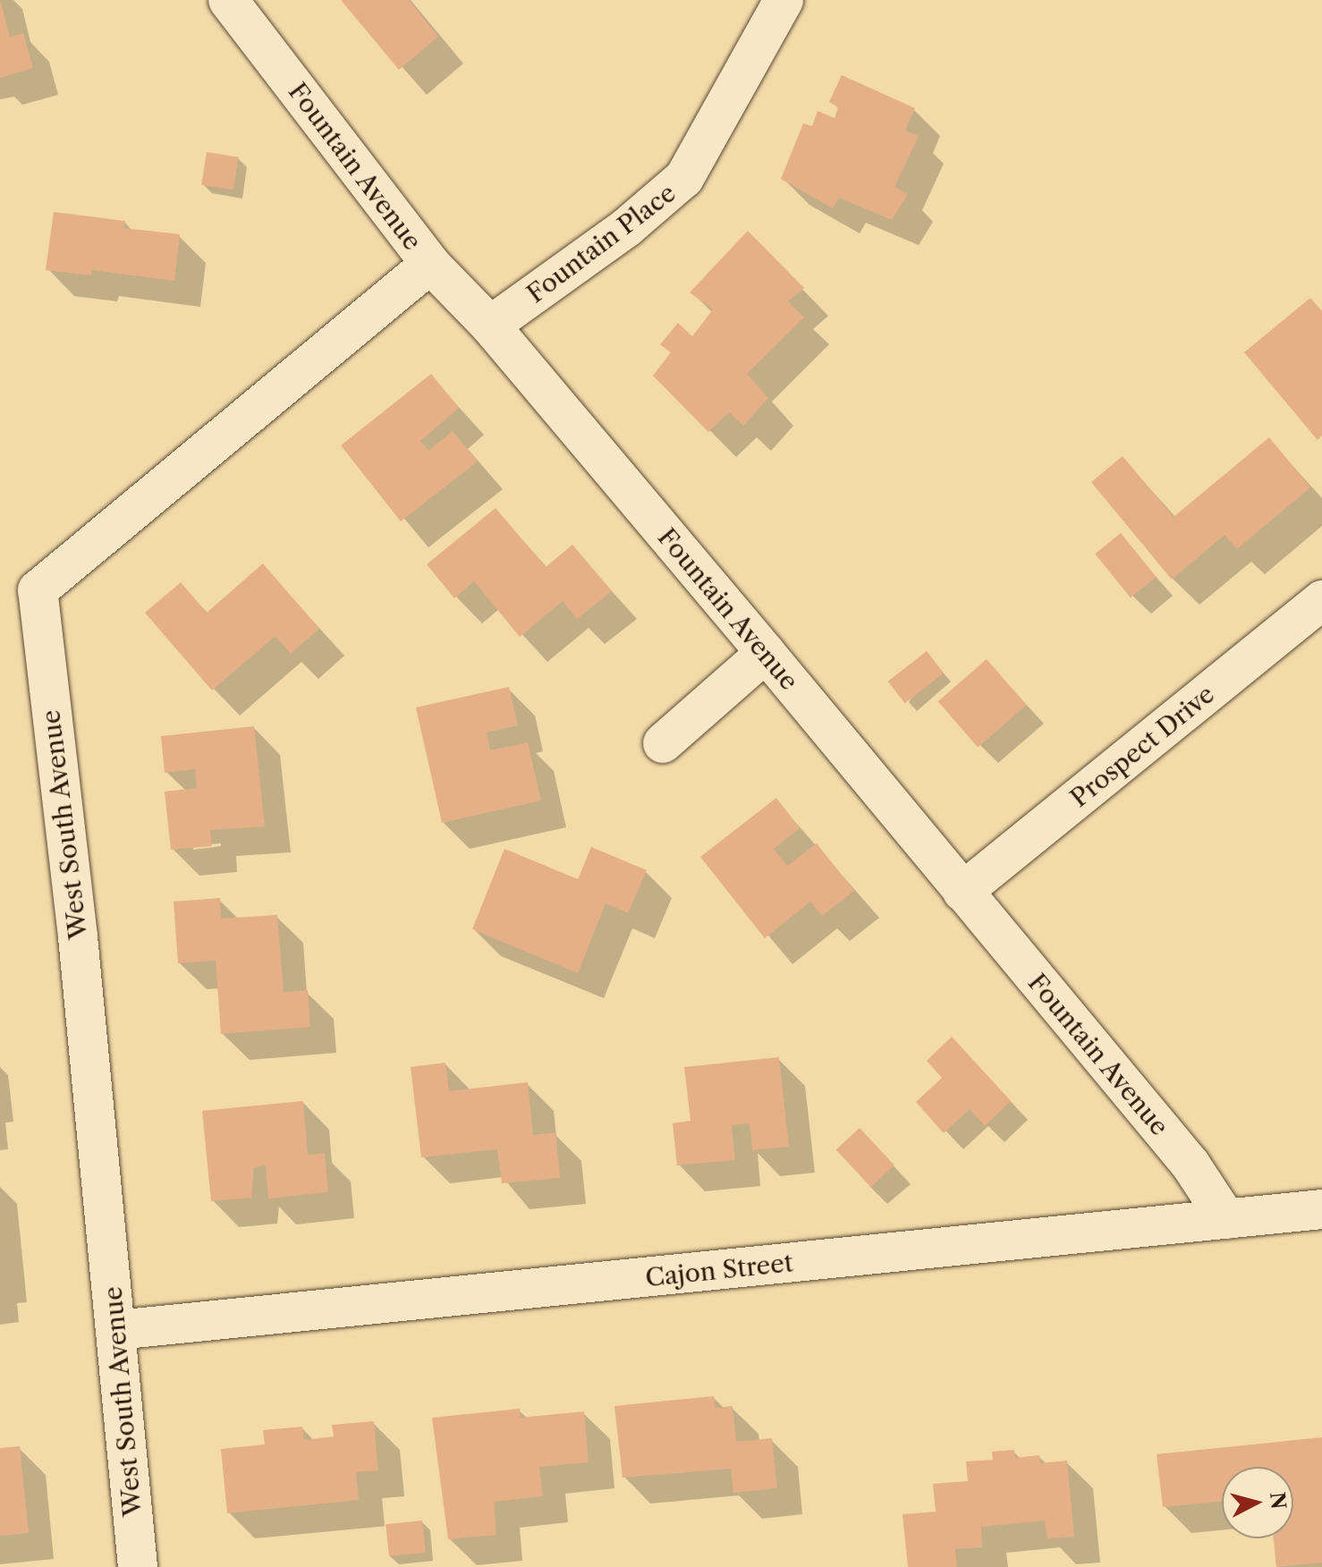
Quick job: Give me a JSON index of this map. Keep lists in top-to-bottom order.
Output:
{
  "streets": {
    "street": [
      "Fountain Avenue",
      "Fountain Place",
      "Prospect Drive",
      "West South Avenue",
      "Cajon Street"
    ]
  },
  "crossings": [
    ["Fountain Avenue", "Fountain Place"],
    ["Fountain Avenue", "Prospect Drive"],
    ["Fountain Avenue", "West South Avenue"],
    ["Fountain Avenue", "Cajon Street"],
    ["West South Avenue", "Cajon Street"]
  ],
  "north": "right"
}
